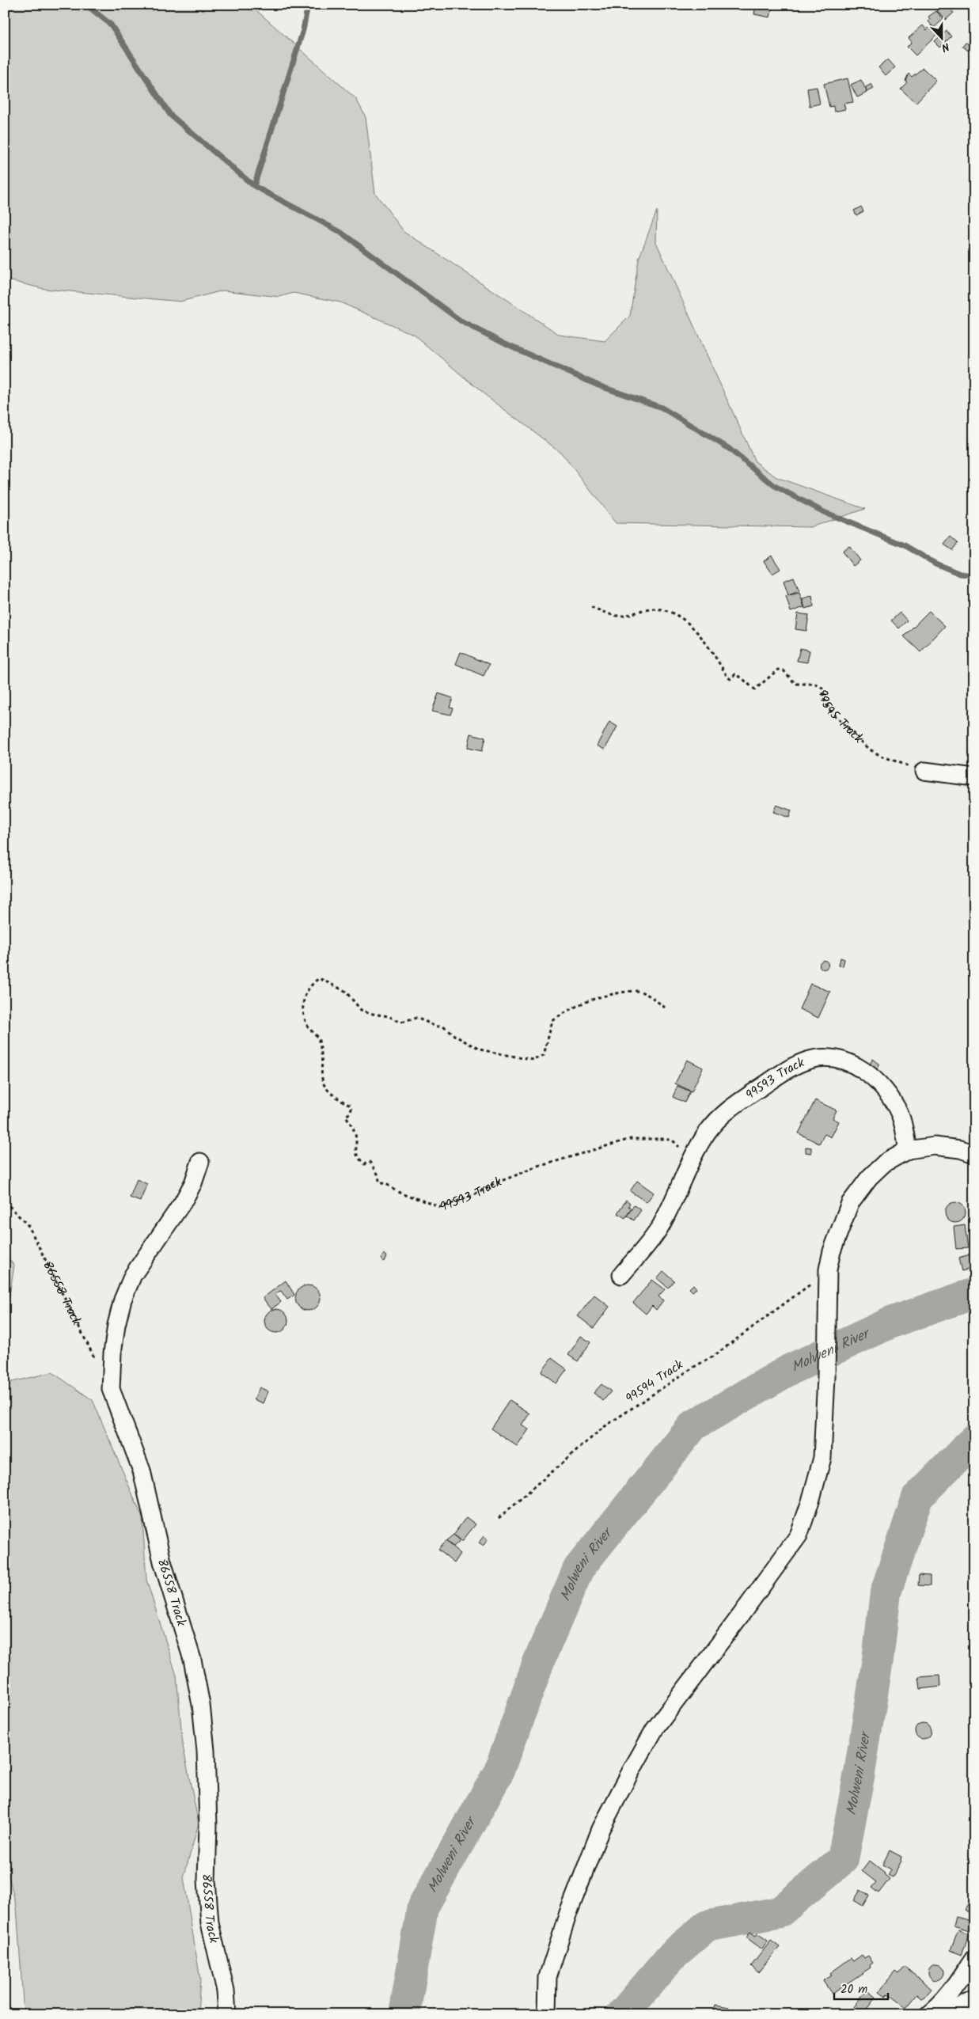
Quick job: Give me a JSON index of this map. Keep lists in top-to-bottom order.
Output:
{
  "streets": {
    "street": ["99593 Track", "86558 Track"],
    "path": ["99595 Track", "99594 Track"]
  },
  "water": ["Molweni River"],
  "scale_bar": "20 m",
  "north": "bottom"
}
